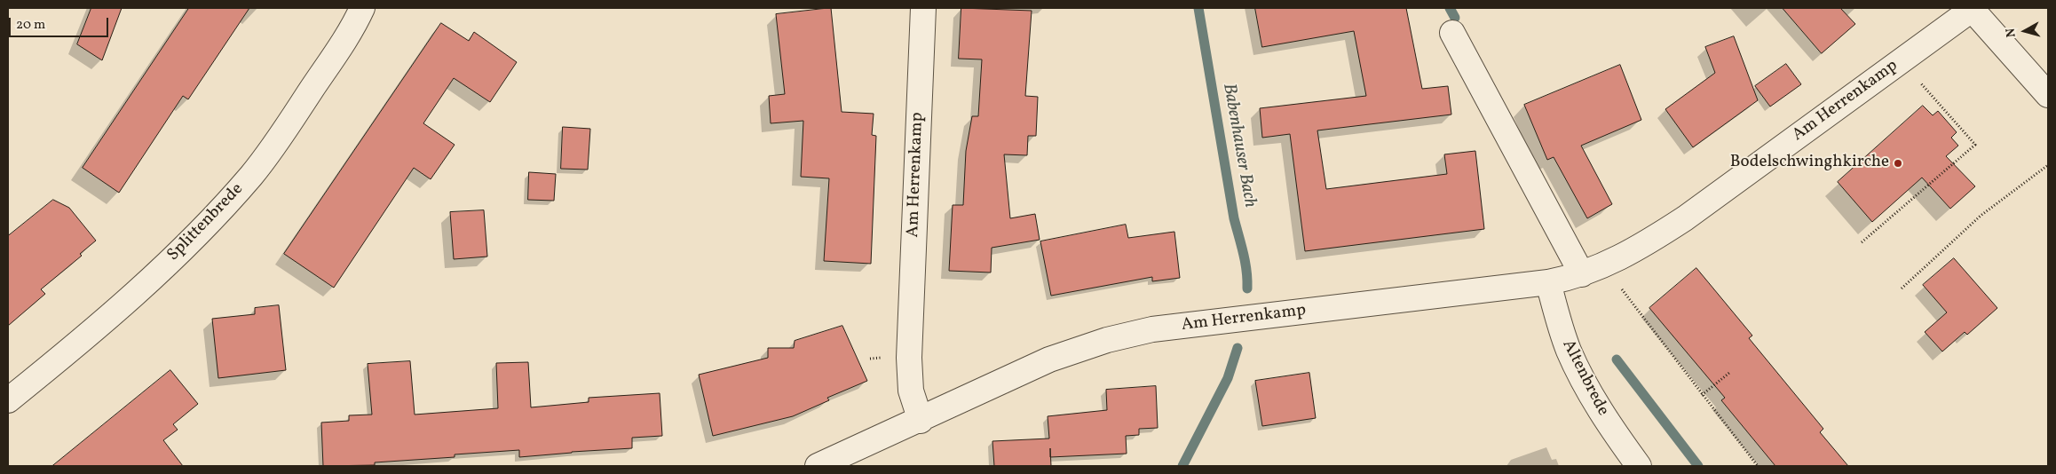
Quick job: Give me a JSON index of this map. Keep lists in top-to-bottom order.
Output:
{
  "streets": {
    "street": ["Am Herrenkamp", "Splittenbrede", "Altenbrede"]
  },
  "crossings": [
    ["Am Herrenkamp", "Altenbrede"]
  ],
  "water": ["Babenhauser Bach"],
  "places": ["Bodelschwinghkirche"],
  "scale_bar": "20 m",
  "north": "left"
}
